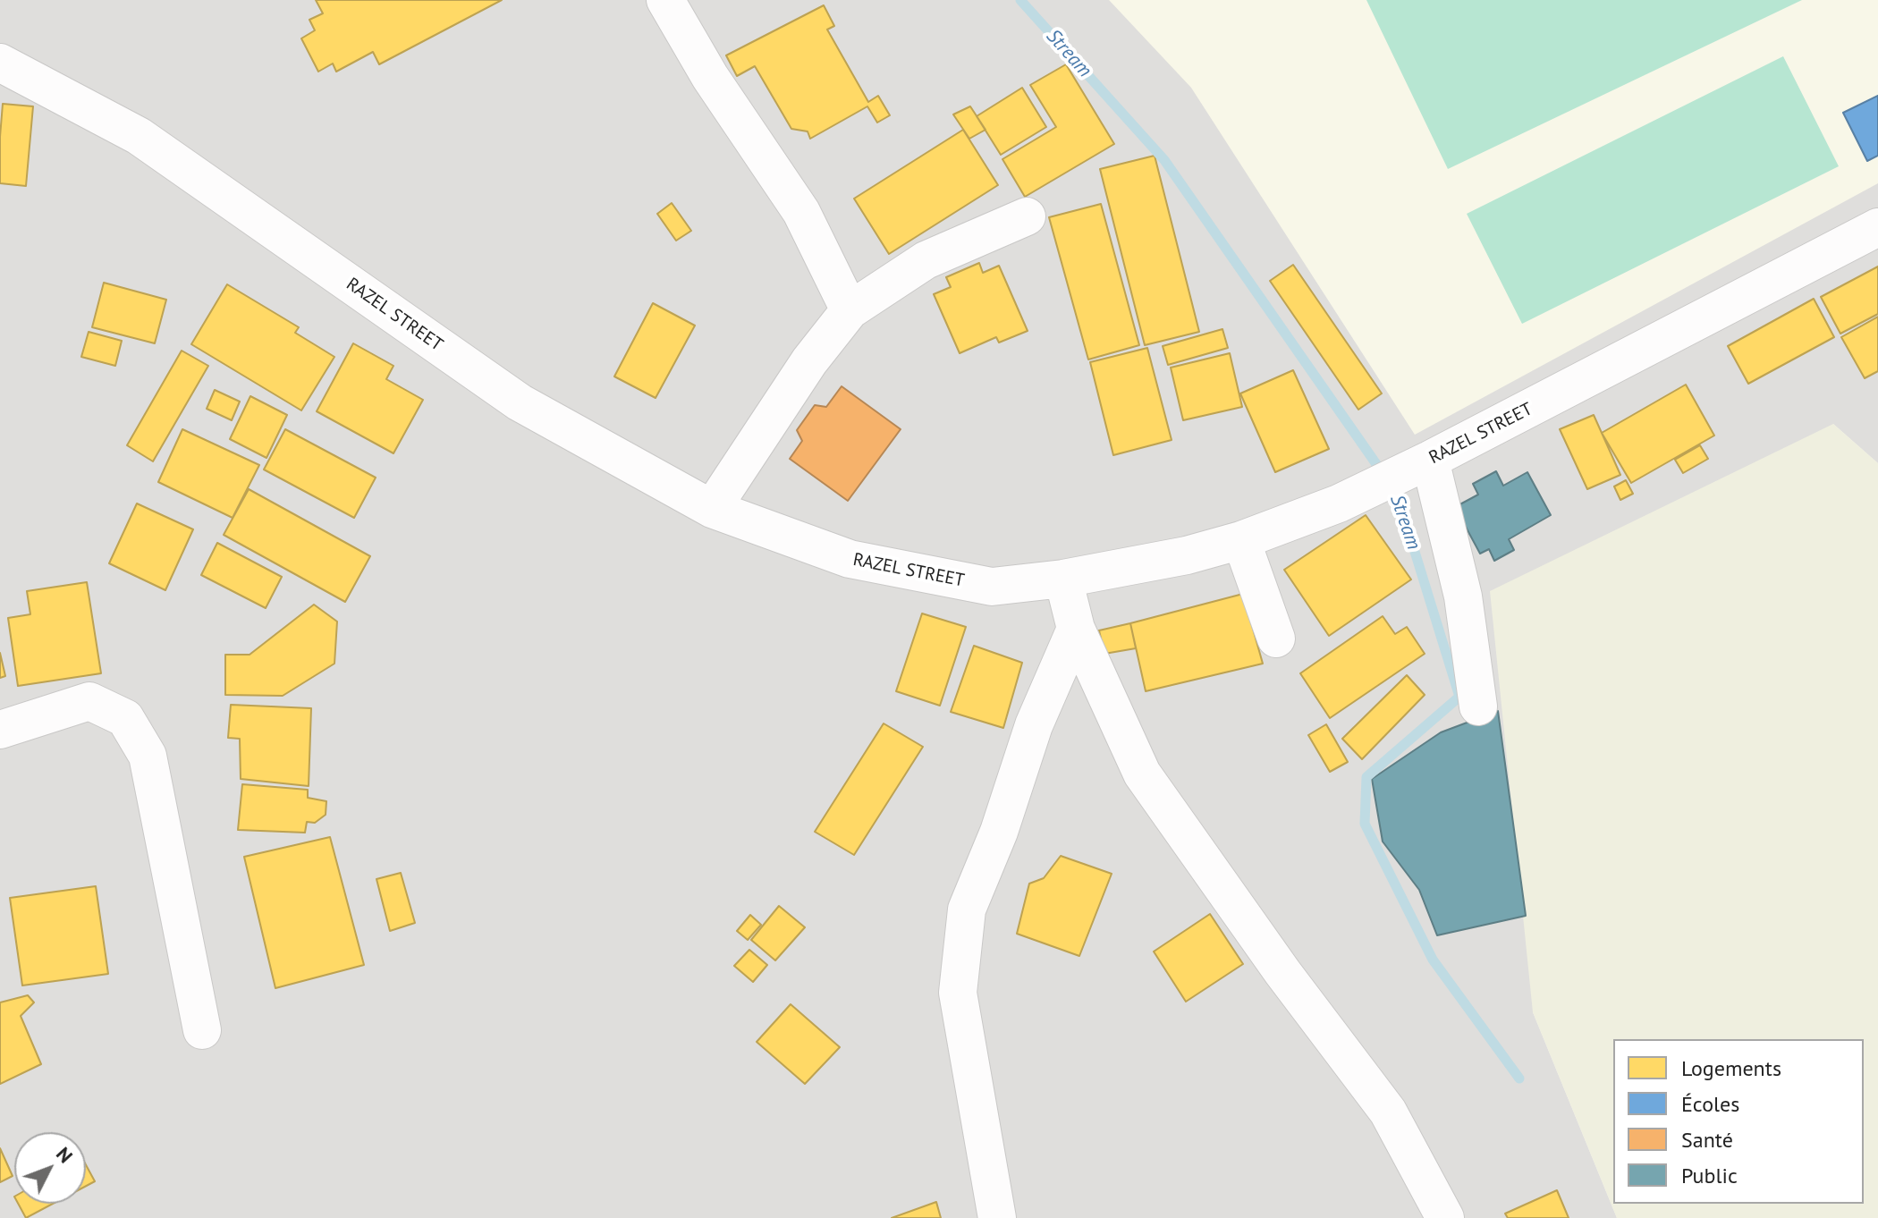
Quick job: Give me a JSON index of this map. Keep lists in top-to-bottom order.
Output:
{
  "streets": {
    "street": ["RAZEL STREET"]
  },
  "water": ["Stream"],
  "legend": [
    "Logements",
    "Écoles",
    "Santé",
    "Public"
  ],
  "north": "top right"
}
